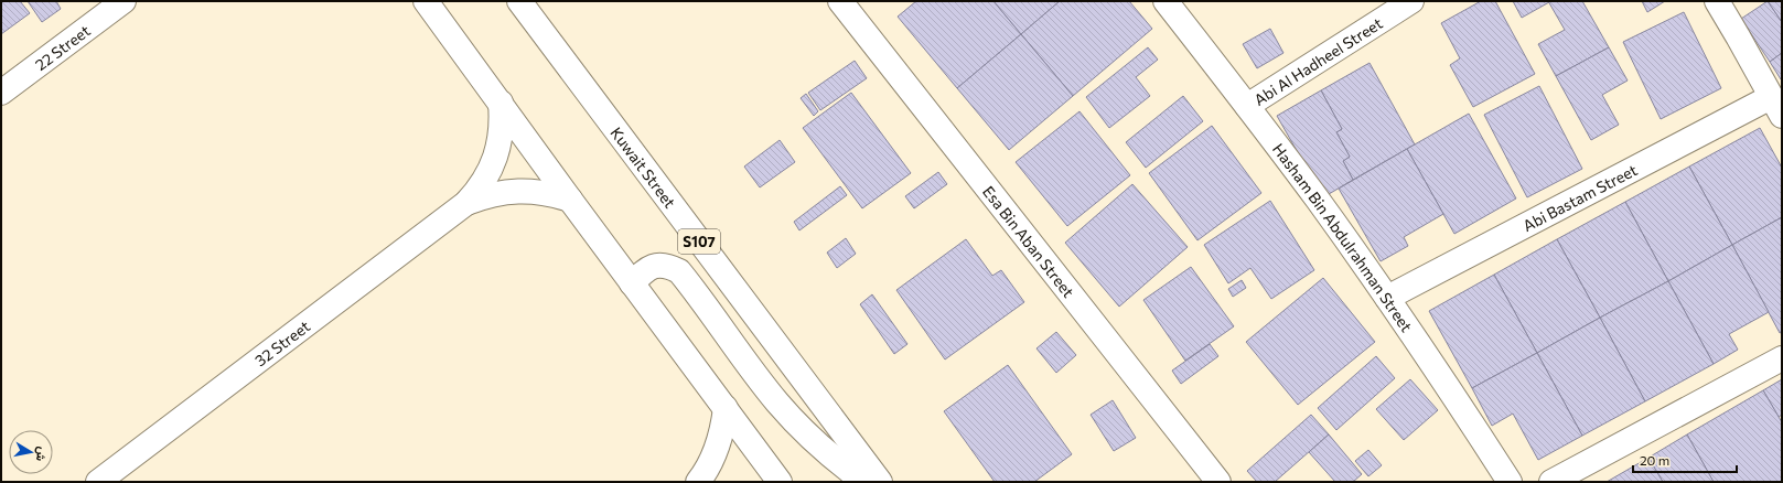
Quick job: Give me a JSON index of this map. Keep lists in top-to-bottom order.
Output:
{
  "streets": {
    "street": [
      "22 Street",
      "Abi Al Hadheel Street",
      "Kuwait Street",
      "Abi Bastam Street",
      "Hasham Bin Abdulrahman Street",
      "S107",
      "Esa Bin Aban Street",
      "32 Street"
    ]
  },
  "crossings": [
    ["Abi Al Hadheel Street", "Hasham Bin Abdulrahman Street"],
    ["Abi Bastam Street", "Hasham Bin Abdulrahman Street"]
  ],
  "scale_bar": "20 m",
  "north": "right"
}
